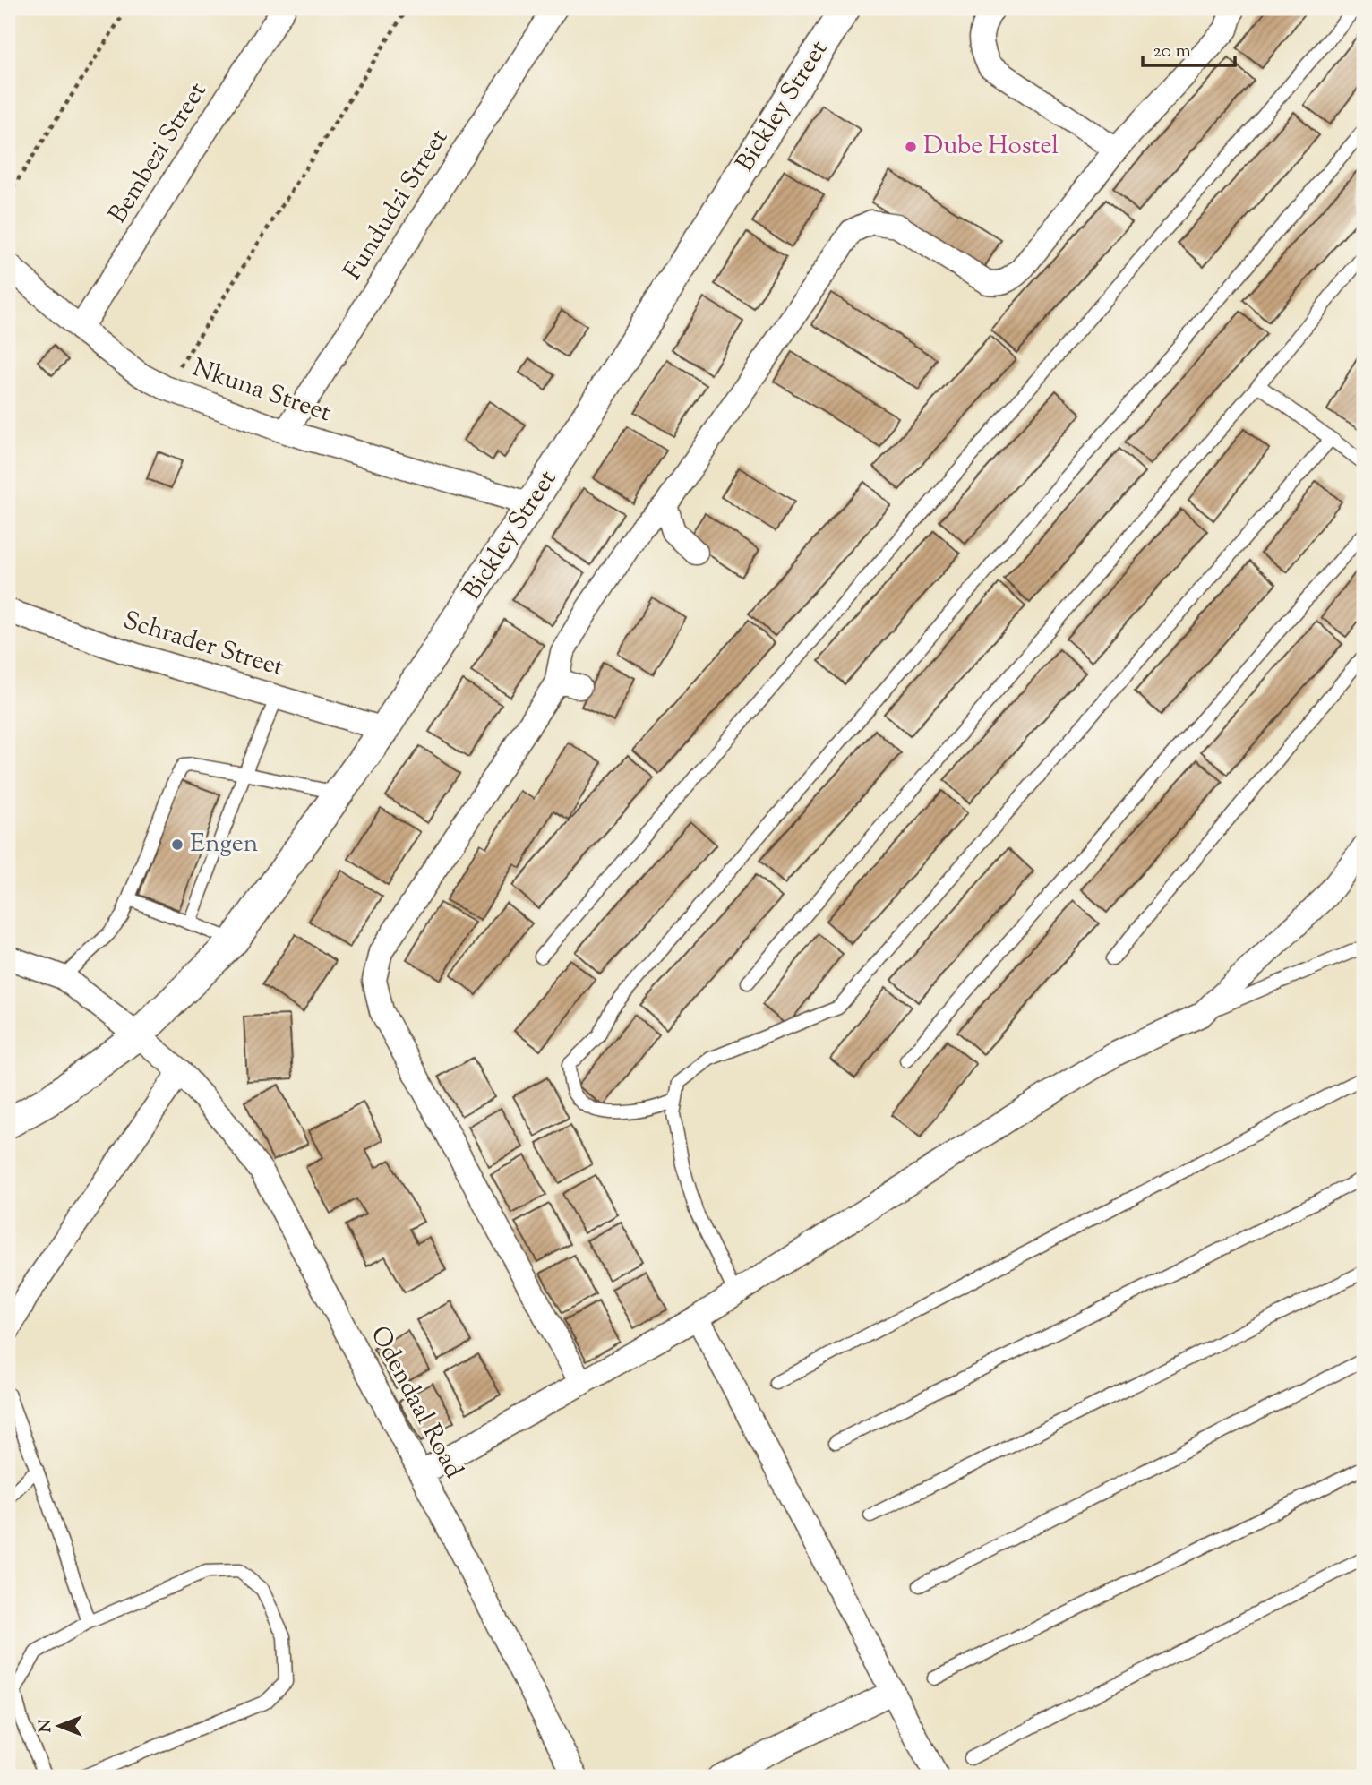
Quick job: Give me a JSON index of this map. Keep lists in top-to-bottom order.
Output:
{
  "streets": {
    "street": [
      "Bickley Street",
      "Bembezi Street",
      "Fundudzi Street",
      "Nkuna Street",
      "Schrader Street",
      "Odendaal Road"
    ]
  },
  "crossings": [
    ["Bickley Street", "Nkuna Street"],
    ["Bickley Street", "Schrader Street"],
    ["Bickley Street", "Odendaal Road"],
    ["Bembezi Street", "Nkuna Street"],
    ["Fundudzi Street", "Nkuna Street"]
  ],
  "places": ["Dube Hostel", "Engen"],
  "scale_bar": "20 m",
  "north": "left"
}
